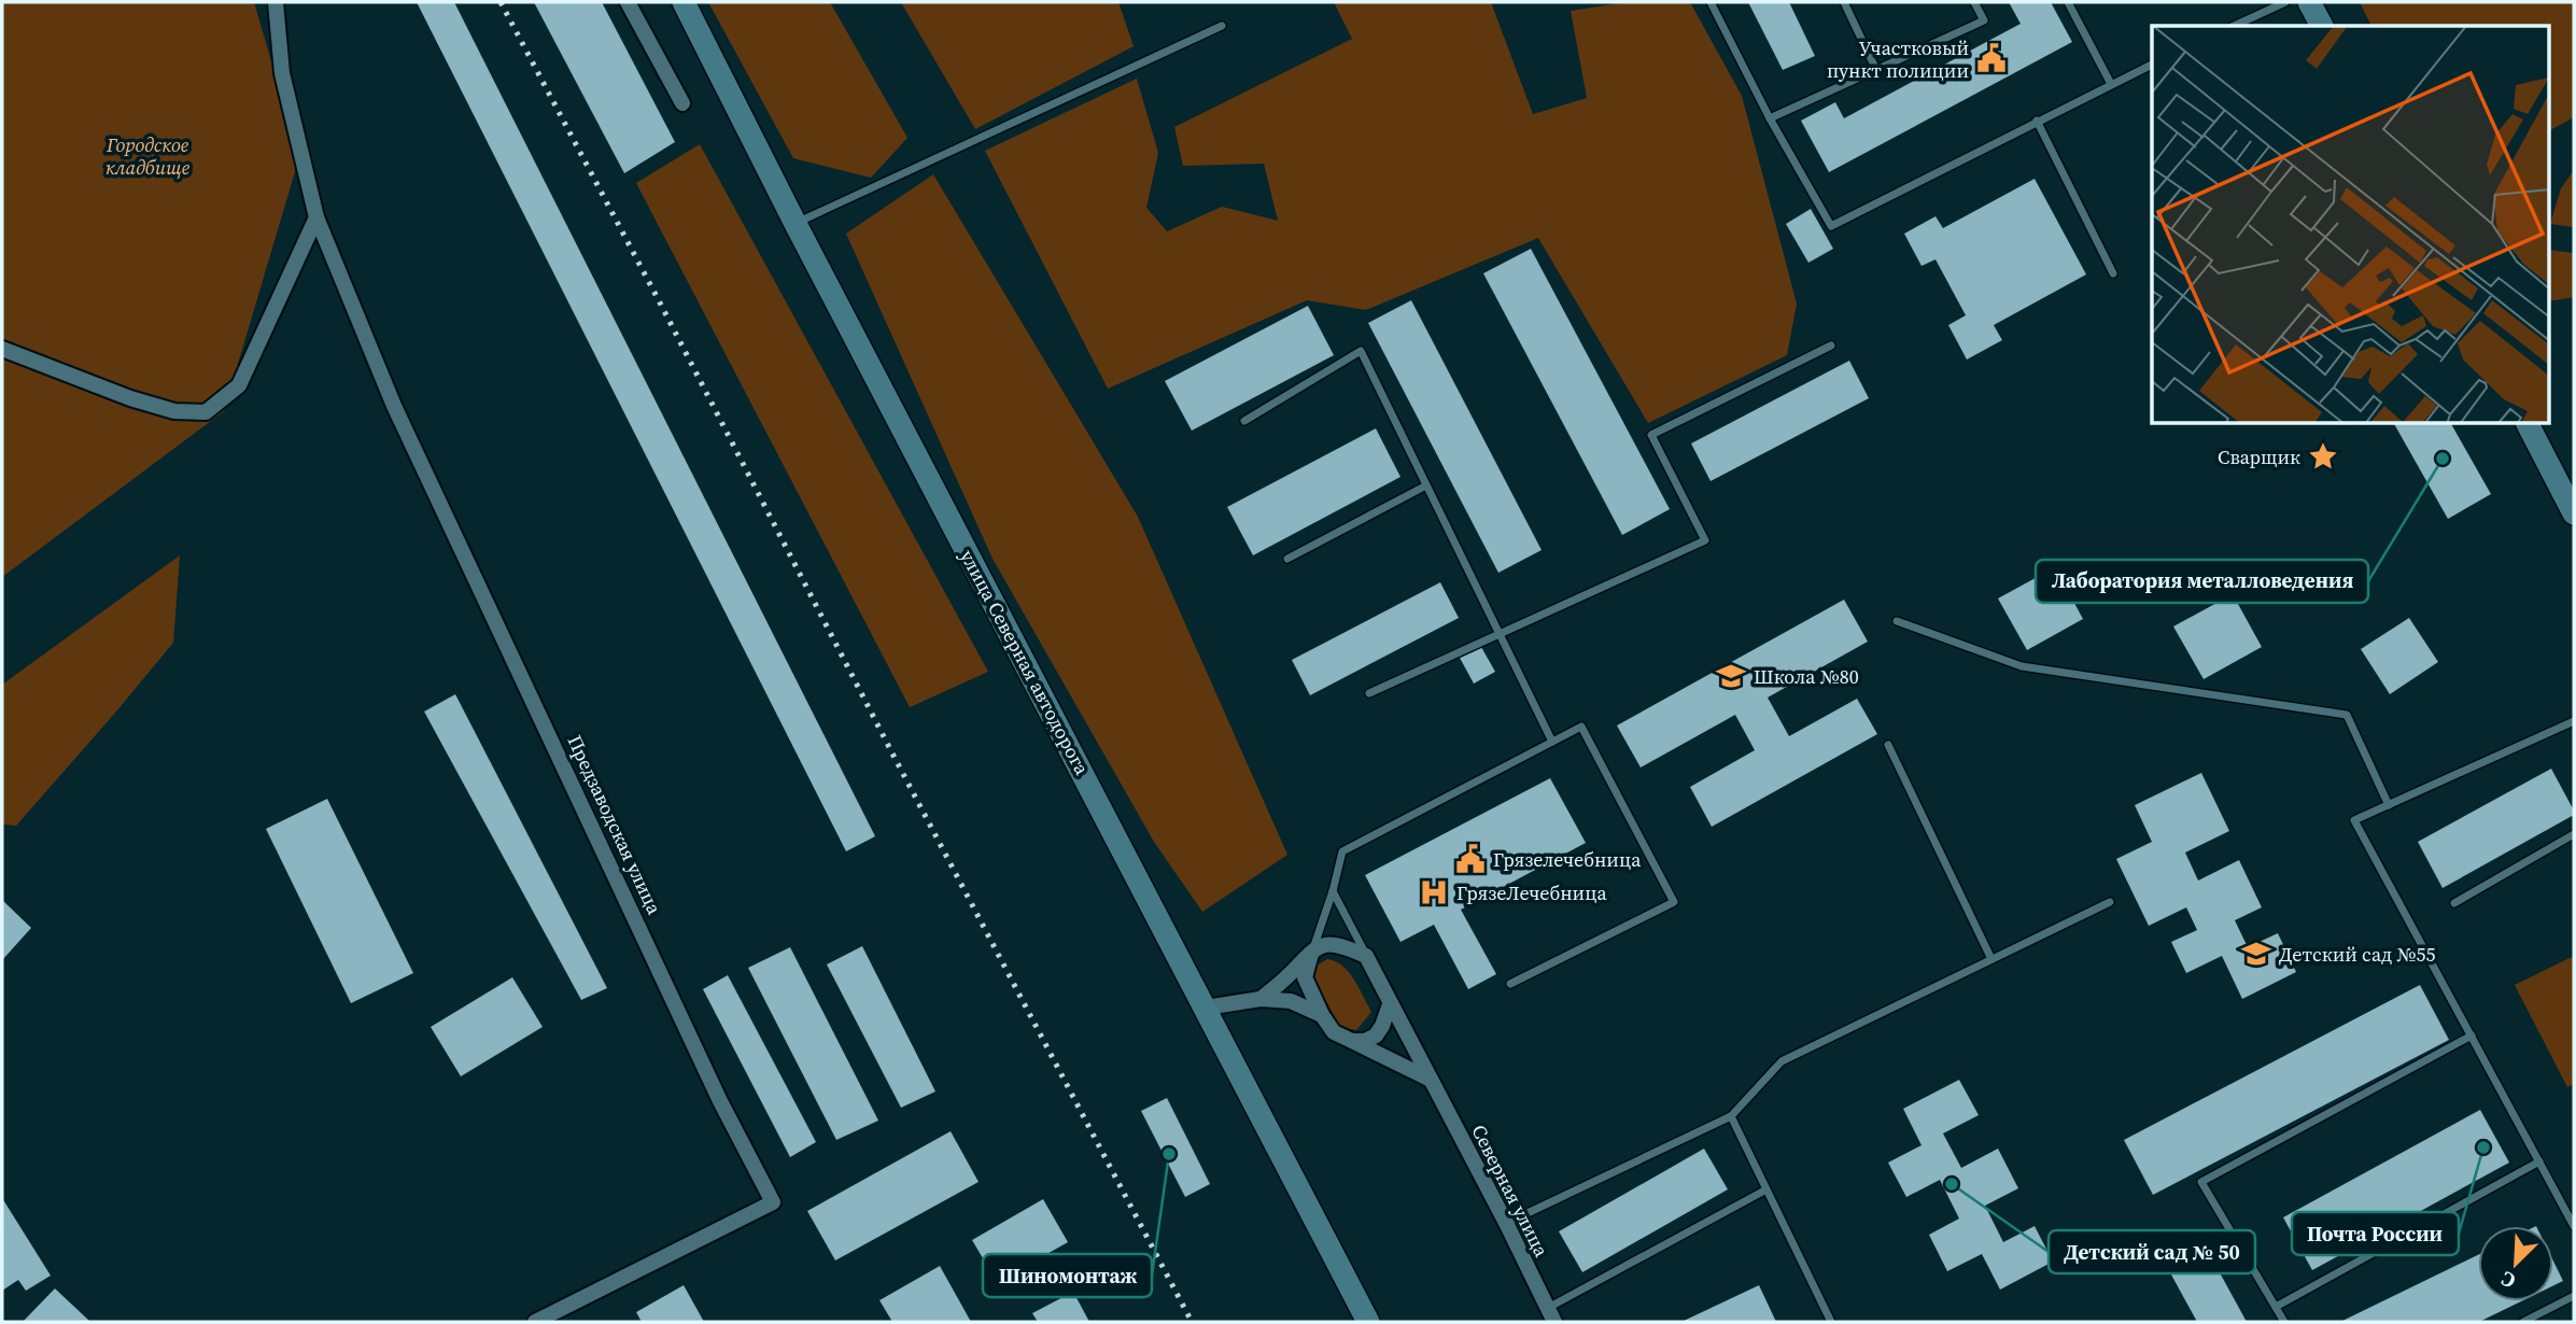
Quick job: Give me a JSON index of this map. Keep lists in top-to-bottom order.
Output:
{
  "streets": {
    "main road": ["улица Северная автодорога"],
    "street": ["Предзаводская улица", "Северная улица"]
  },
  "parks": ["Городское кладбище"],
  "places": {
    "public building": ["Участковый пункт полиции", "Грязелечебница"],
    "place": ["Сварщик"],
    "other": [
      "Лаборатория металловедения",
      "Почта России",
      "Шиномонтаж",
      "Детский сад № 50"
    ],
    "school or university": ["Школа №80", "Детский сад №55"],
    "hospital": ["ГрязеЛечебница"]
  },
  "north": "bottom left"
}
